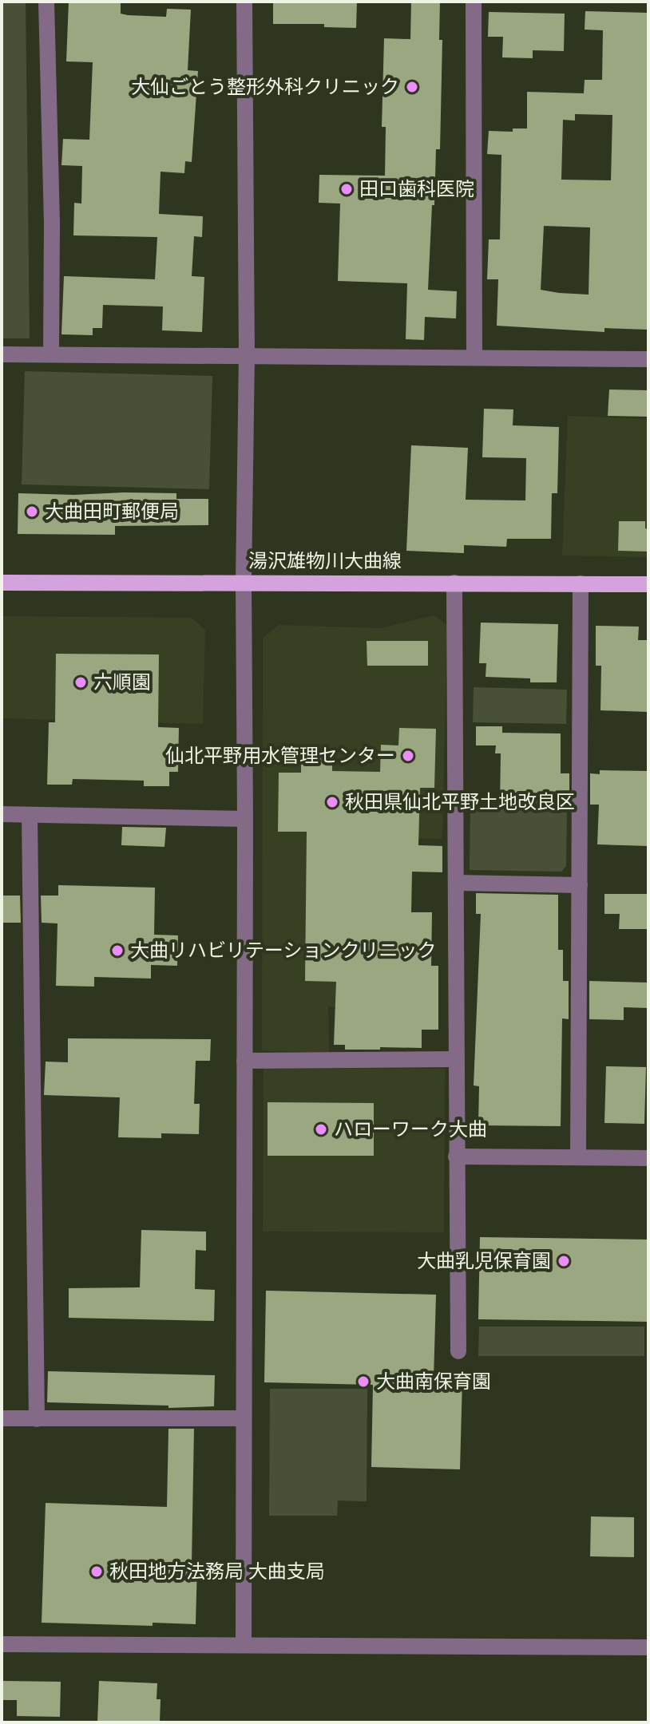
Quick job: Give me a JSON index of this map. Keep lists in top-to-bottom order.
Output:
{
  "streets": {
    "main road": ["湯沢雄物川大曲線"]
  },
  "places": [
    "大仙ごとう整形外科クリニック",
    "田口歯科医院",
    "大曲田町郵便局",
    "六順園",
    "仙北平野用水管理センター",
    "秋田県仙北平野土地改良区",
    "大曲リハビリテーションクリニック",
    "ハローワーク大曲",
    "大曲乳児保育園",
    "大曲南保育園",
    "秋田地方法務局 大曲支局"
  ]
}
